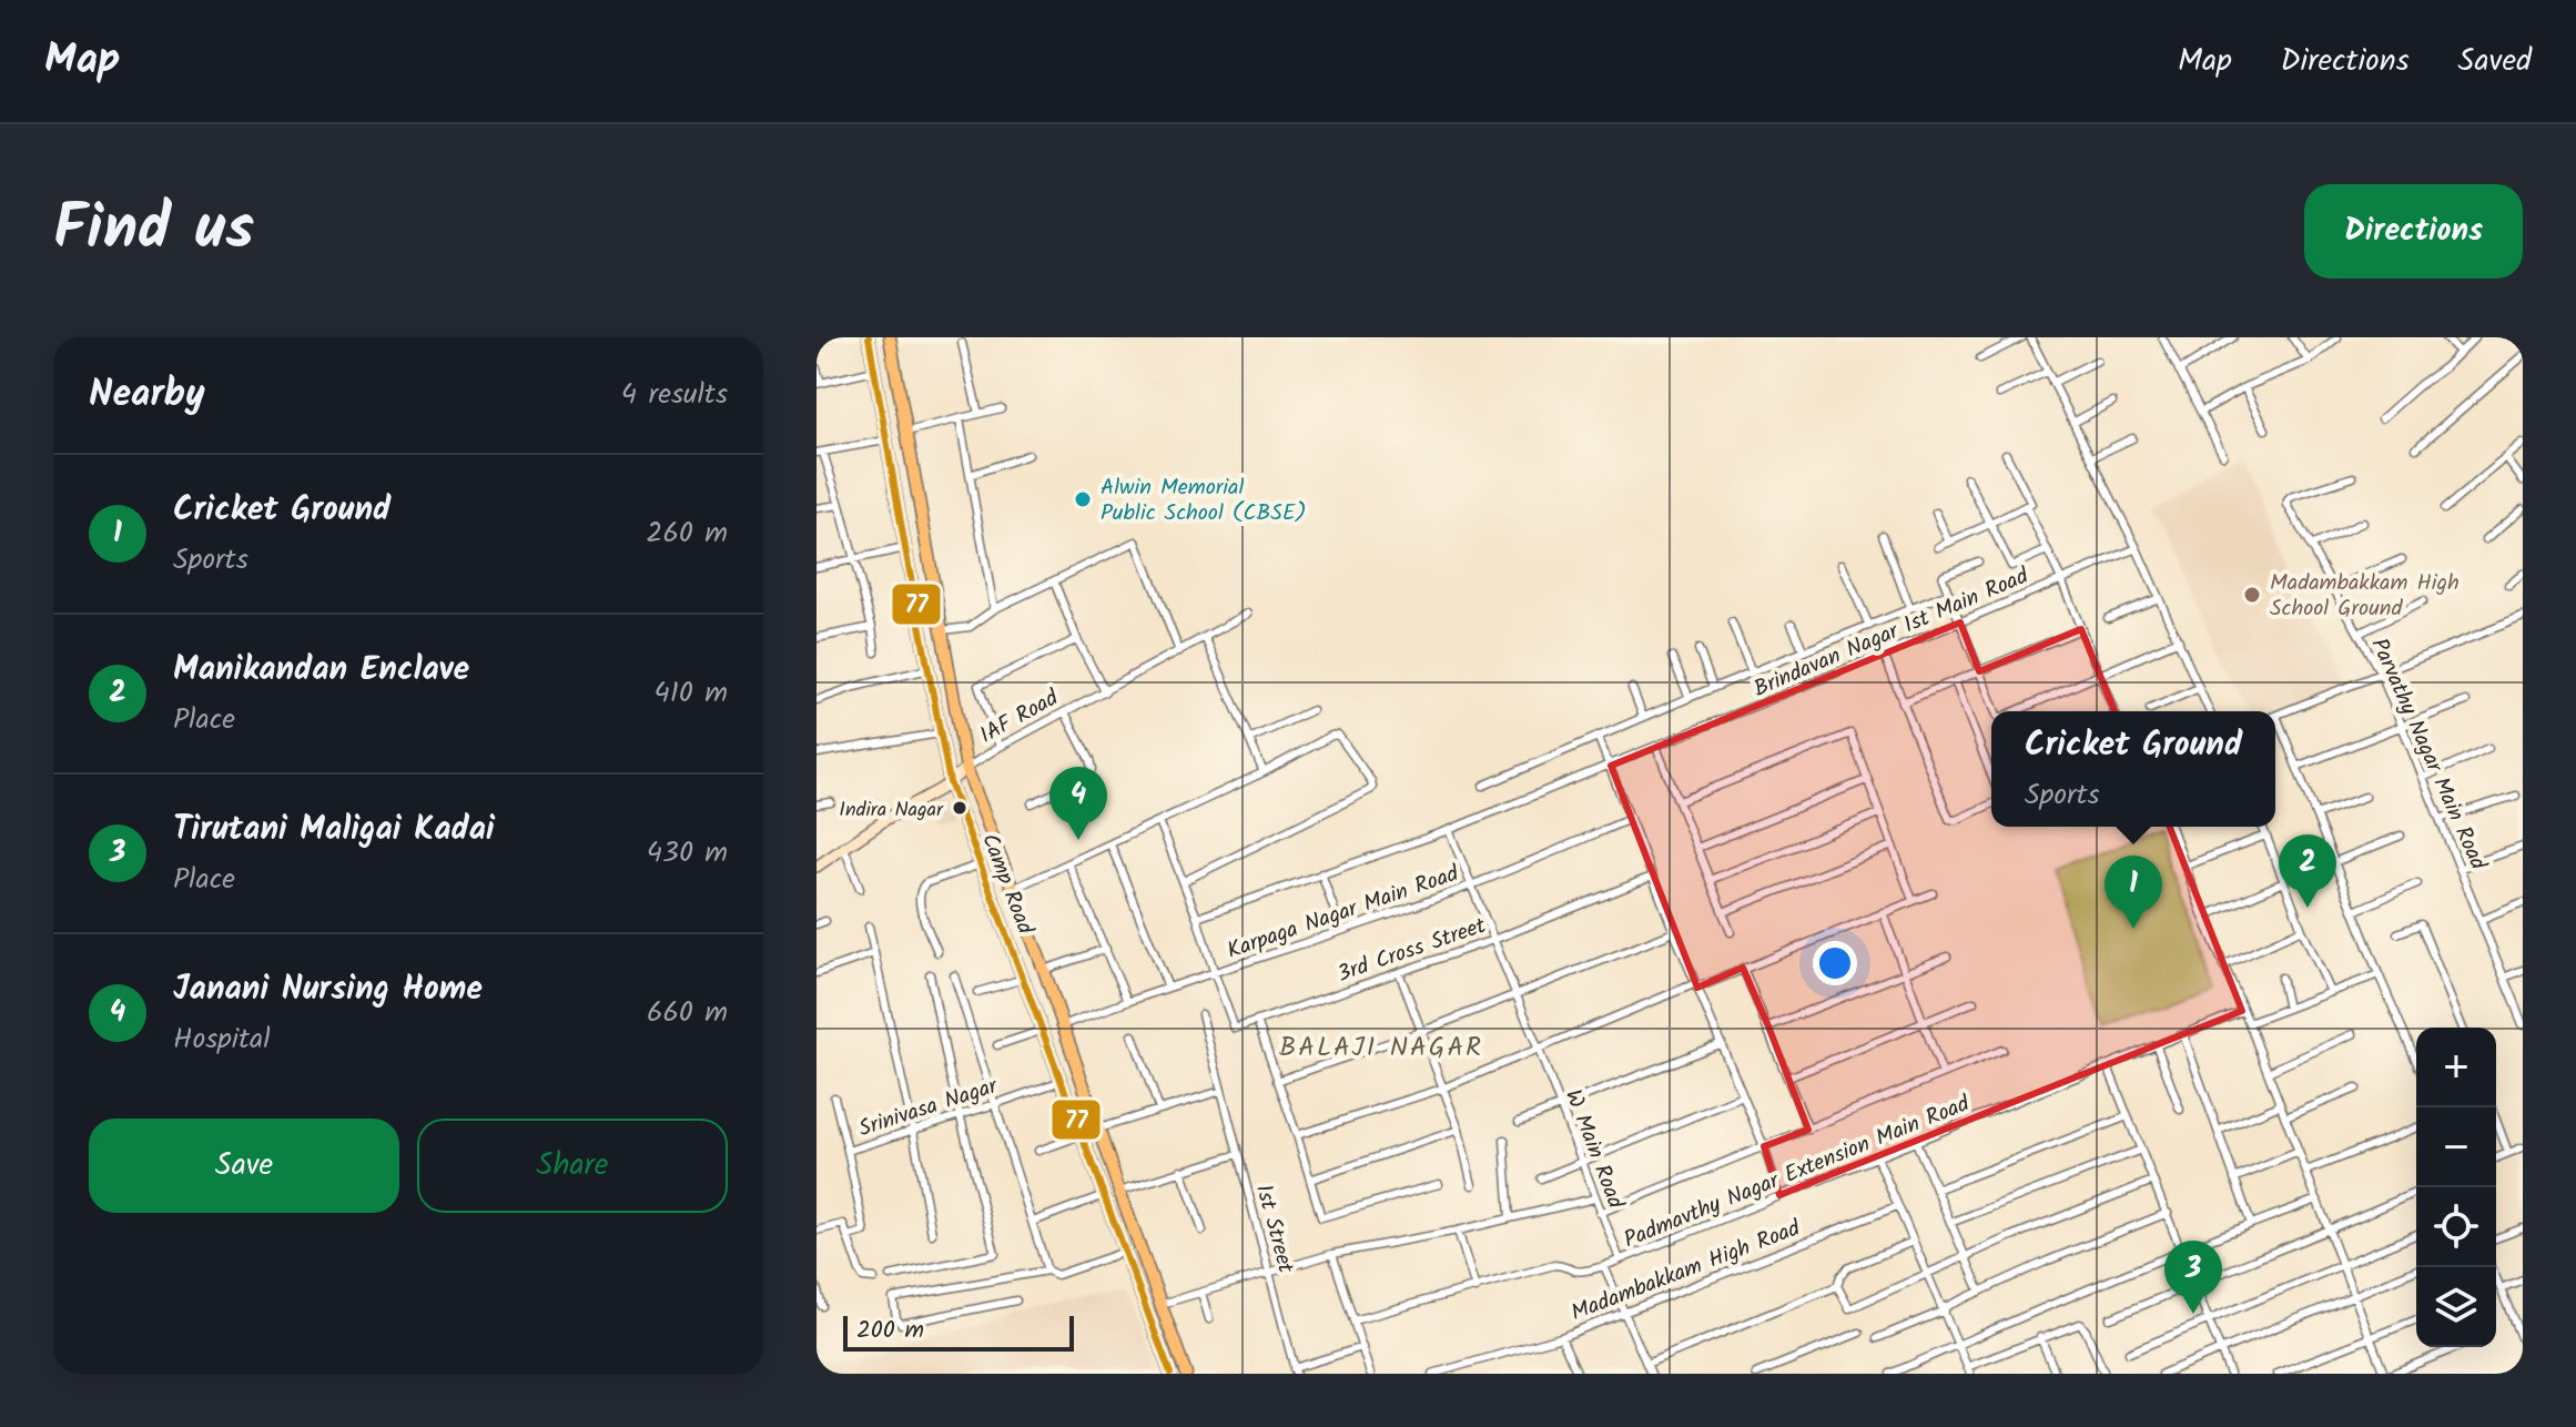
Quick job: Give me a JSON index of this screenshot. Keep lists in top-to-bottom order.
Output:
{
  "streets": {
    "main road": ["Camp Road"],
    "street": [
      "Brindavan Nagar 1st Main Road",
      "IAF Road",
      "Parvathy Nagar Main Road",
      "Karpaga Nagar Main Road",
      "3rd Cross Street",
      "Srinivasa Nagar",
      "W Main Road",
      "Padmavthy Nagar Extension Main Road",
      "1st Street",
      "Madambakkam High Road"
    ]
  },
  "crossings": [
    ["Brindavan Nagar 1st Main Road", "W Main Road"],
    ["IAF Road", "Camp Road"],
    ["Camp Road", "Karpaga Nagar Main Road"],
    ["Camp Road", "Srinivasa Nagar"],
    ["Karpaga Nagar Main Road", "W Main Road"],
    ["3rd Cross Street", "W Main Road"],
    ["W Main Road", "Padmavthy Nagar Extension Main Road"]
  ],
  "districts": ["BALAJI NAGAR"],
  "places": ["Alwin Memorial Public School (CBSE)", "Madambakkam High School Ground", "Indira Nagar"],
  "lines": ["transit line 77"],
  "scale_bar": "200 m",
  "page": {
    "header": "Map",
    "nav": ["Map", "Directions", "Saved"],
    "title": "Find us",
    "buttons": [
      "Directions",
      ["Save", "Share"]
    ],
    "heading": ["Nearby", "4 results"],
    "list": [
      {
        "mark": "1",
        "name": "Cricket Ground",
        "note": "Sports",
        "value": "260 m"
      },
      {
        "mark": "2",
        "name": "Manikandan Enclave",
        "note": "Place",
        "value": "410 m"
      },
      {
        "mark": "3",
        "name": "Tirutani Maligai Kadai",
        "note": "Place",
        "value": "430 m"
      },
      {
        "mark": "4",
        "name": "Janani Nursing Home",
        "note": "Hospital",
        "value": "660 m"
      }
    ],
    "popup": ["Cricket Ground", "Sports"],
    "pins": [
      "4",
      "2",
      "1",
      "3"
    ],
    "map_buttons": ["+", "−"],
    "scale": "200 m"
  }
}
